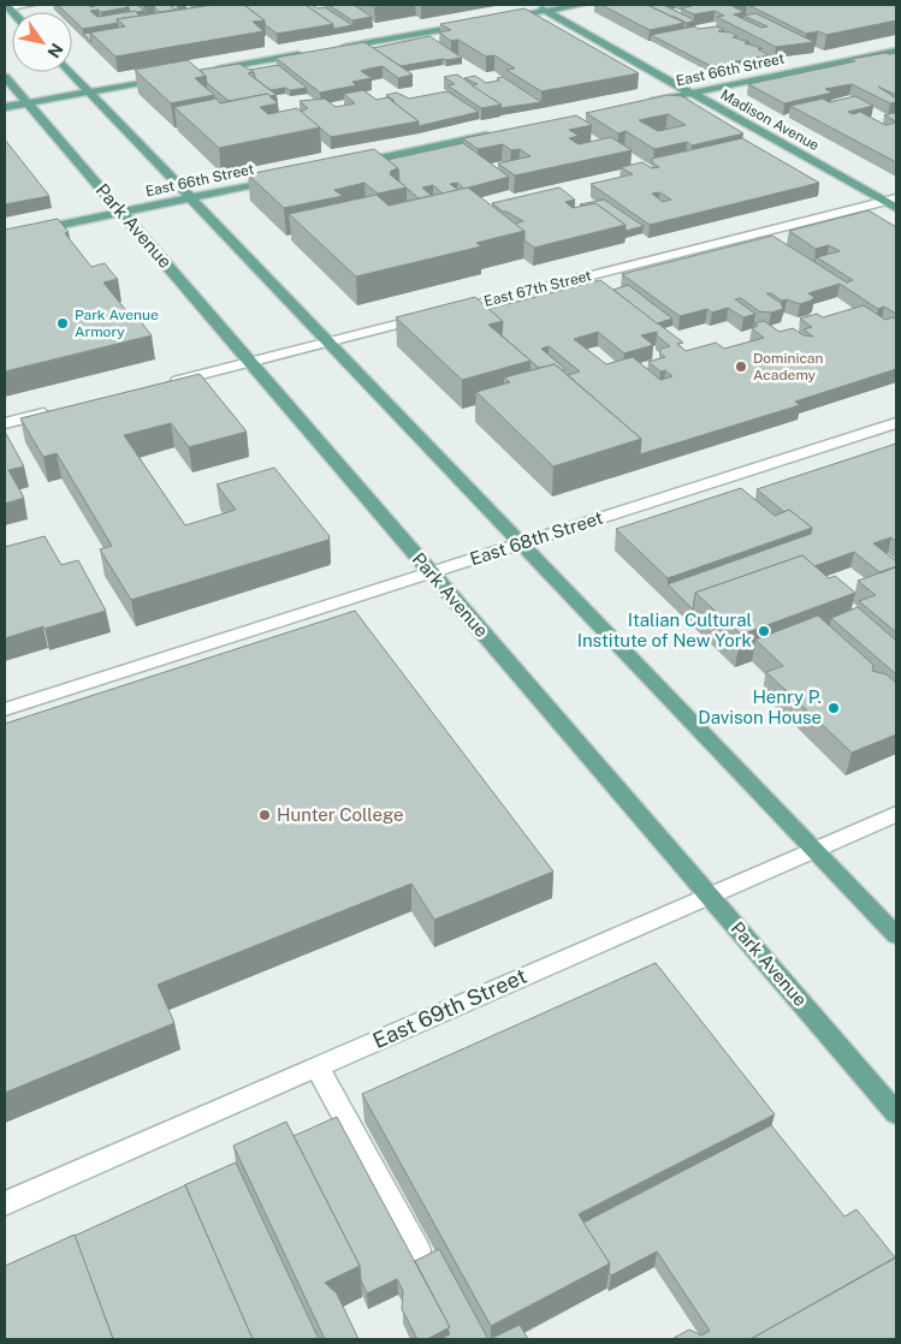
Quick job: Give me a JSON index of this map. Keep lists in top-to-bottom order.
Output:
{
  "streets": {
    "main road": ["East 66th Street", "Madison Avenue", "Park Avenue"],
    "street": ["East 67th Street", "East 68th Street", "East 69th Street"]
  },
  "crossings": [
    ["East 66th Street", "Madison Avenue"],
    ["East 66th Street", "Park Avenue"],
    ["Madison Avenue", "East 67th Street"],
    ["Park Avenue", "East 67th Street"],
    ["Park Avenue", "East 68th Street"],
    ["Park Avenue", "East 69th Street"]
  ],
  "places": [
    "Park Avenue Armory",
    "Dominican Academy",
    "Italian Cultural Institute of New York",
    "Henry P. Davison House",
    "Hunter College"
  ],
  "north": "bottom right"
}
